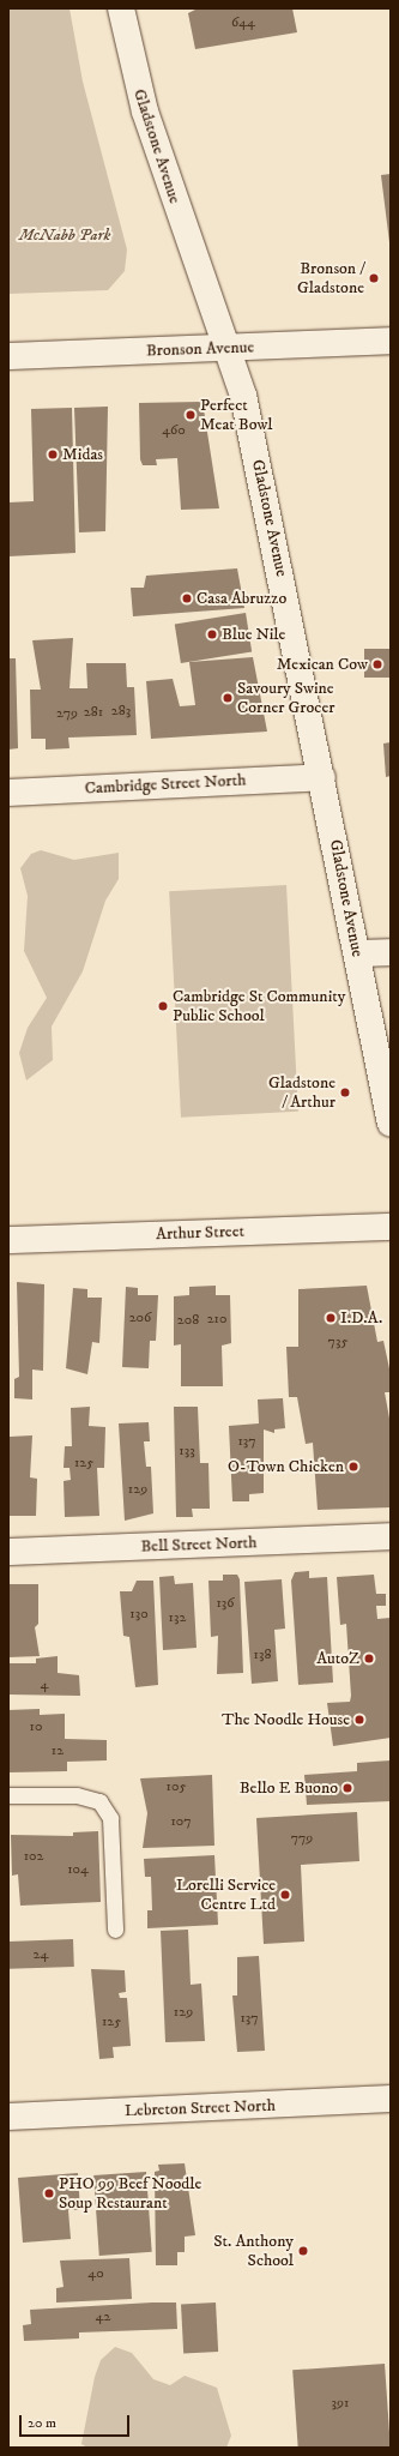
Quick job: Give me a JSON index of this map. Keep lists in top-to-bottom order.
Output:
{
  "streets": {
    "main road": [
      "Gladstone Avenue",
      "Bronson Avenue",
      "Cambridge Street North",
      "Arthur Street",
      "Bell Street North",
      "Lebreton Street North"
    ]
  },
  "crossings": [
    ["Gladstone Avenue", "Bronson Avenue"],
    ["Gladstone Avenue", "Cambridge Street North"]
  ],
  "parks": ["McNabb Park"],
  "places": [
    "Bronson / Gladstone",
    "Perfect Meat Bowl",
    "Midas",
    "Casa Abruzzo",
    "Blue Nile",
    "Mexican Cow",
    "Savoury Swine Corner Grocer",
    "Cambridge St Community Public School",
    "Gladstone / Arthur",
    "I.D.A.",
    "O-Town Chicken",
    "AutoZ",
    "The Noodle House",
    "Bello E Buono",
    "Lorelli Service Centre Ltd",
    "PHO 99 Beef Noodle Soup Restaurant",
    "St. Anthony School"
  ],
  "house_numbers": [
    "644",
    "460",
    "283",
    "281",
    "279",
    "206",
    "210",
    "208",
    "735",
    "137",
    "133",
    "125",
    "129",
    "136",
    "130",
    "132",
    "138",
    "4",
    "10",
    "12",
    "105",
    "107",
    "779",
    "102",
    "104",
    "24",
    "129",
    "137",
    "125",
    "40",
    "42",
    "391"
  ],
  "scale_bar": "20 m"
}
